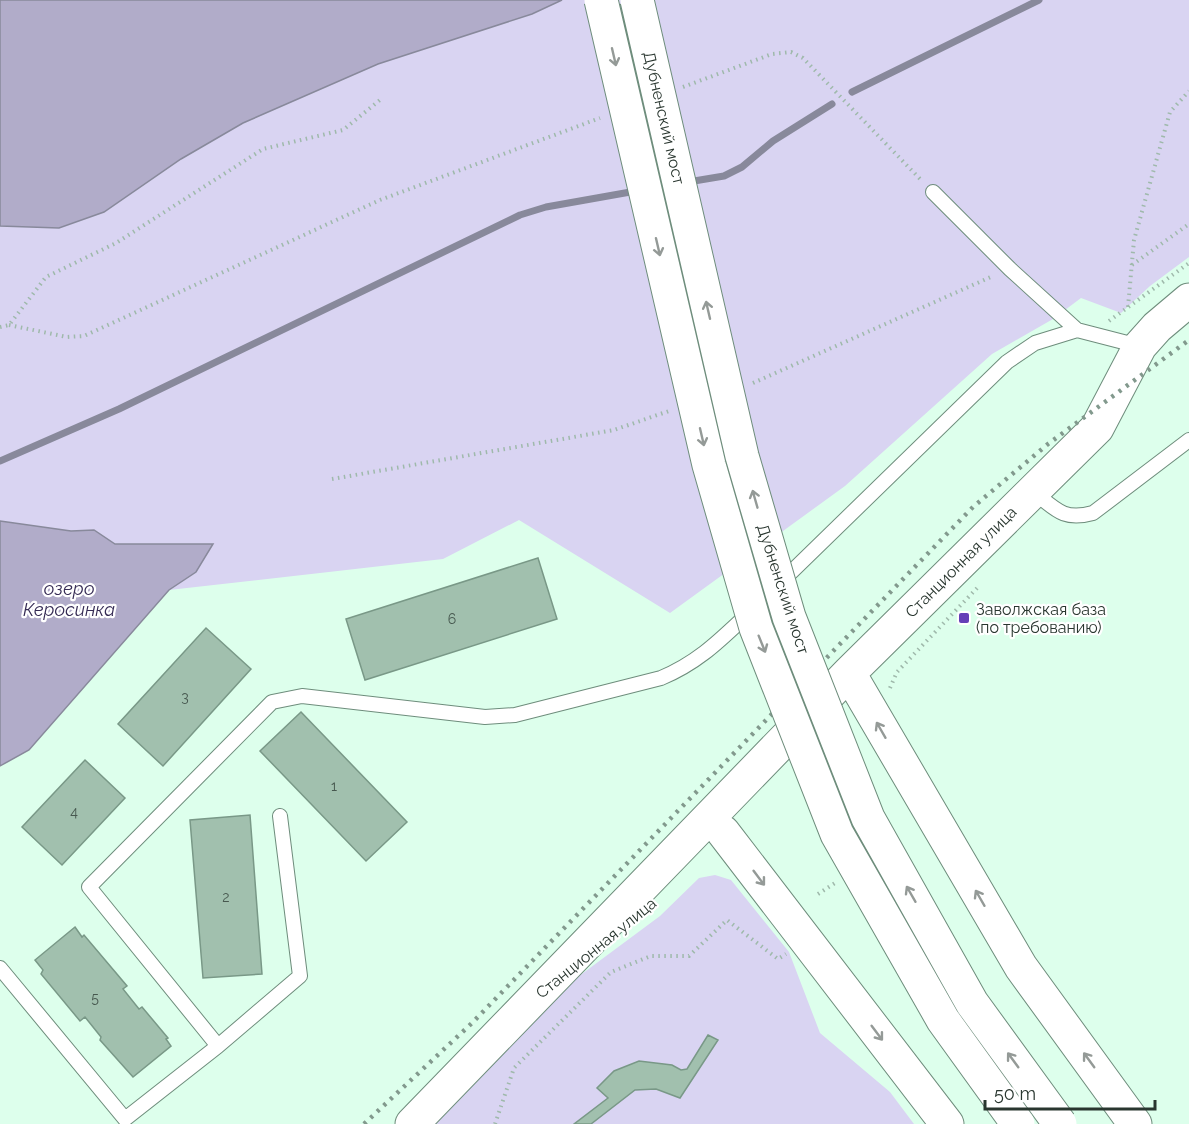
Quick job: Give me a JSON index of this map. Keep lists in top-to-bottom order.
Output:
{
  "streets": {
    "main road": ["Дубненский мост", "Станционная улица"]
  },
  "water": ["озеро Керосинка"],
  "places": {
    "transit": ["Заволжская база (по требованию)"]
  },
  "house_numbers": [
    "6",
    "3",
    "1",
    "4",
    "2",
    "5"
  ],
  "scale_bar": "50 m"
}
